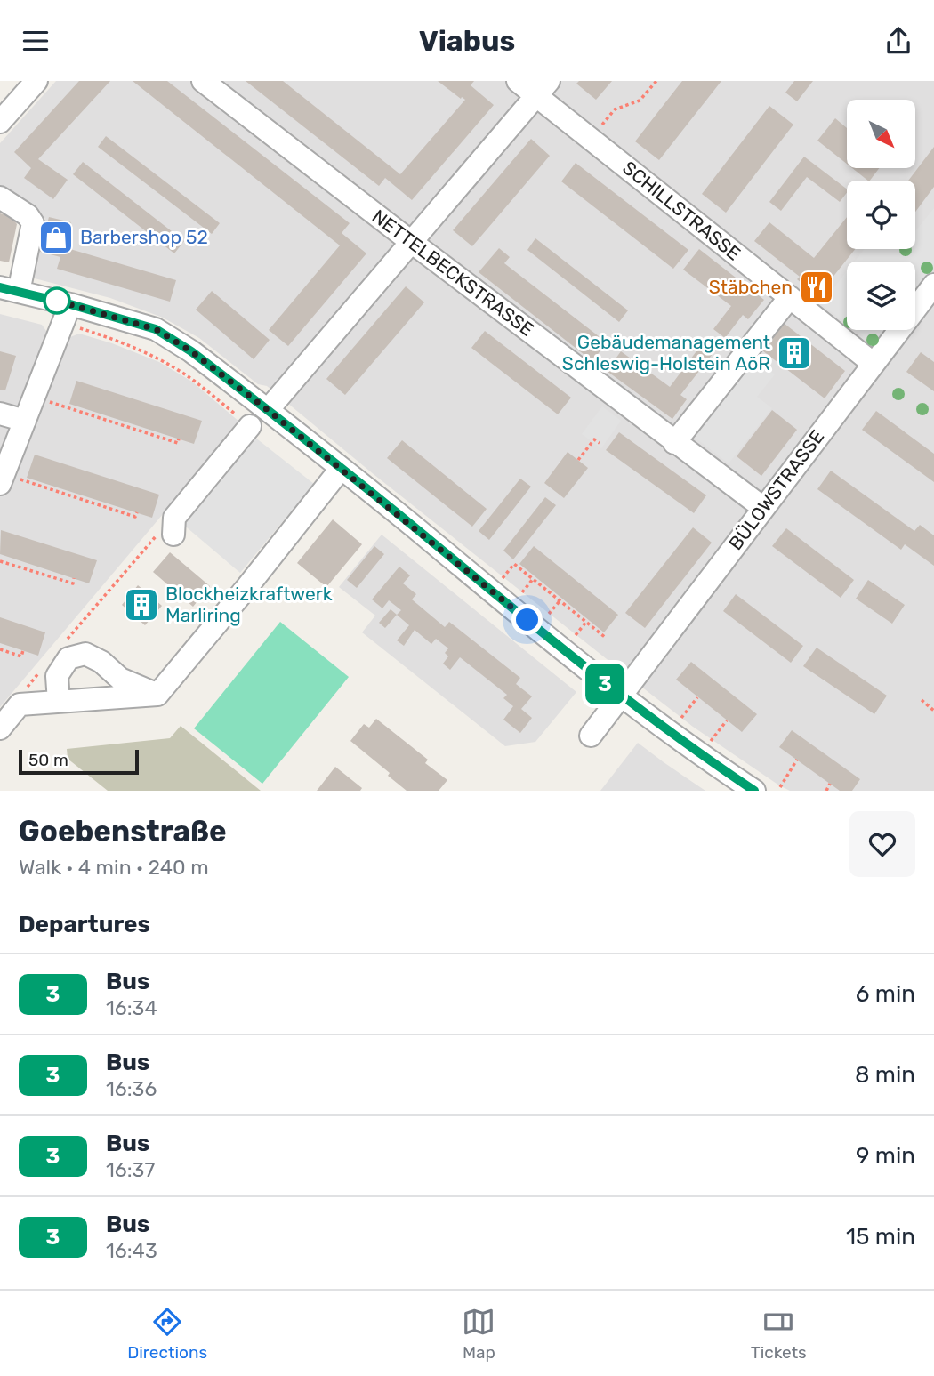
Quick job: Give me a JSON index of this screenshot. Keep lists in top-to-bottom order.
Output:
{
  "streets": {
    "street": ["SCHILLSTRASSE", "NETTELBECKSTRASSE", "BÜLOWSTRASSE"]
  },
  "crossings": [
    ["SCHILLSTRASSE", "BÜLOWSTRASSE"],
    ["NETTELBECKSTRASSE", "BÜLOWSTRASSE"]
  ],
  "places": {
    "shop": ["Barbershop 52"],
    "restaurant": ["Stäbchen"],
    "building": ["Gebäudemanagement Schleswig-Holstein AöR", "Blockheizkraftwerk Marliring"]
  },
  "lines": ["bus line 3"],
  "scale_bar": "50 m",
  "north": "bottom right",
  "page": {
    "header": "Viabus",
    "on_map": "3",
    "scale": "50 m",
    "heading": [
      ["Goebenstraße", "Walk · 4 min · 240 m"],
      "Departures"
    ],
    "list": [
      {
        "mark": "3",
        "name": "Bus",
        "note": "16:34",
        "value": "6 min"
      },
      {
        "mark": "3",
        "name": "Bus",
        "note": "16:36",
        "value": "8 min"
      },
      {
        "mark": "3",
        "name": "Bus",
        "note": "16:37",
        "value": "9 min"
      },
      {
        "mark": "3",
        "name": "Bus",
        "note": "16:43",
        "value": "15 min"
      }
    ],
    "tabs": ["Directions", "Map", "Tickets"]
  }
}
